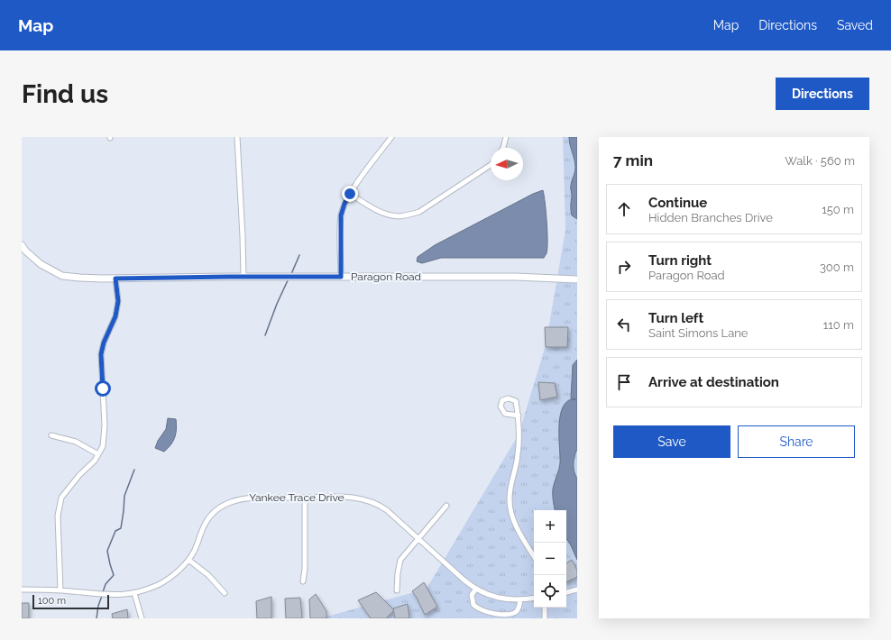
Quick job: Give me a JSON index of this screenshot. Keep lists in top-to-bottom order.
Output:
{
  "streets": {
    "street": ["Paragon Road", "Yankee Trace Drive"]
  },
  "scale_bar": "100 m",
  "north": "left",
  "page": {
    "header": "Map",
    "nav": ["Map", "Directions", "Saved"],
    "buttons": [
      "Directions",
      ["Save", "Share"]
    ],
    "title": "Find us",
    "heading": ["7 min", "Walk · 560 m"],
    "list": [
      ["Continue", "Hidden Branches Drive", "150 m"],
      ["Turn right", "Paragon Road", "300 m"],
      ["Turn left", "Saint Simons Lane", "110 m"],
      "Arrive at destination"
    ],
    "map_buttons": ["+", "−"],
    "scale": "100 m"
  }
}
